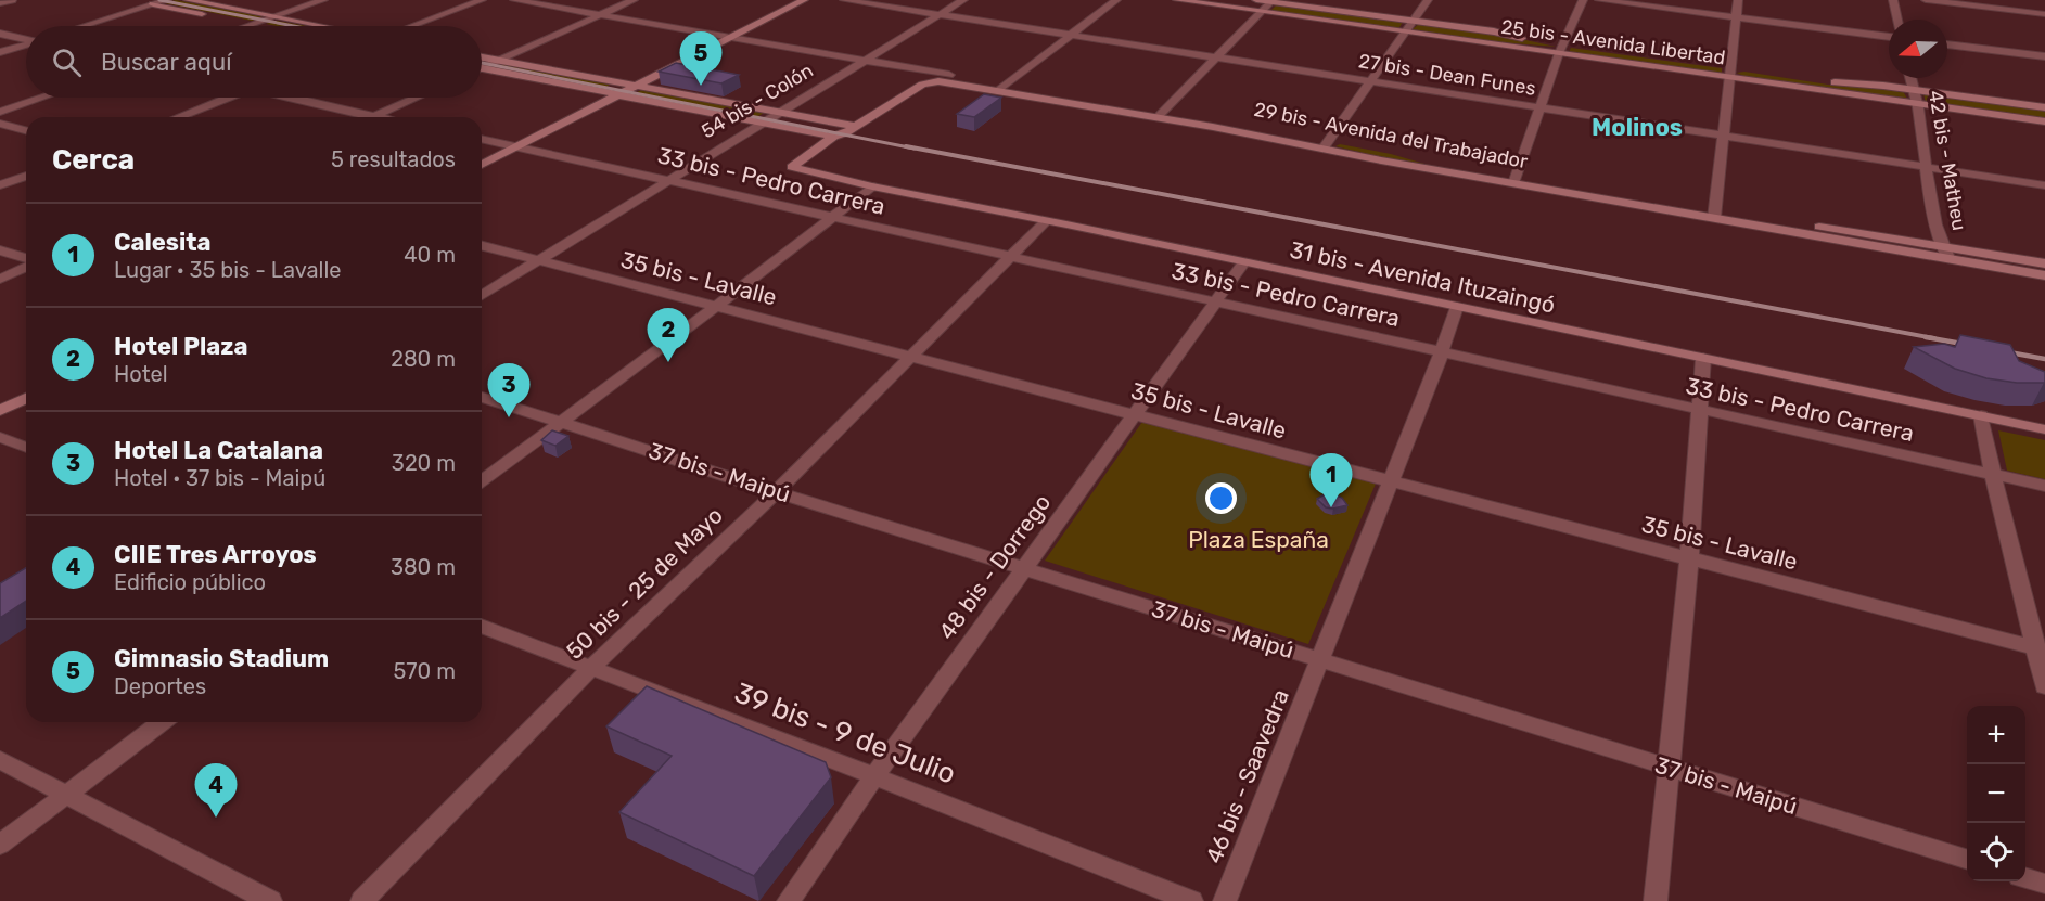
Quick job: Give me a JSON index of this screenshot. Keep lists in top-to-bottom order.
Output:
{
  "streets": {
    "street": [
      "25 bis - Avenida Libertad",
      "27 bis - Dean Funes",
      "54 bis - Colón",
      "29 bis - Avenida del Trabajador",
      "42 bis - Matheu",
      "33 bis - Pedro Carrera",
      "31 bis - Avenida Ituzaingó",
      "35 bis - Lavalle",
      "37 bis - Maipú",
      "48 bis - Dorrego",
      "50 bis - 25 de Mayo",
      "39 bis - 9 de Julio",
      "46 bis - Saavedra"
    ]
  },
  "crossings": [
    ["25 bis - Avenida Libertad", "42 bis - Matheu"],
    ["27 bis - Dean Funes", "54 bis - Colón"],
    ["27 bis - Dean Funes", "42 bis - Matheu"],
    ["54 bis - Colón", "29 bis - Avenida del Trabajador"],
    ["54 bis - Colón", "33 bis - Pedro Carrera"],
    ["54 bis - Colón", "35 bis - Lavalle"],
    ["29 bis - Avenida del Trabajador", "42 bis - Matheu"],
    ["33 bis - Pedro Carrera", "48 bis - Dorrego"],
    ["33 bis - Pedro Carrera", "50 bis - 25 de Mayo"],
    ["33 bis - Pedro Carrera", "46 bis - Saavedra"],
    ["31 bis - Avenida Ituzaingó", "48 bis - Dorrego"],
    ["31 bis - Avenida Ituzaingó", "50 bis - 25 de Mayo"],
    ["31 bis - Avenida Ituzaingó", "46 bis - Saavedra"],
    ["35 bis - Lavalle", "48 bis - Dorrego"],
    ["35 bis - Lavalle", "50 bis - 25 de Mayo"],
    ["35 bis - Lavalle", "46 bis - Saavedra"],
    ["37 bis - Maipú", "48 bis - Dorrego"],
    ["37 bis - Maipú", "50 bis - 25 de Mayo"],
    ["37 bis - Maipú", "46 bis - Saavedra"],
    ["48 bis - Dorrego", "39 bis - 9 de Julio"],
    ["50 bis - 25 de Mayo", "39 bis - 9 de Julio"]
  ],
  "districts": ["Molinos"],
  "parks": ["Plaza España"],
  "north": "left",
  "page": {
    "search": "Buscar aquí",
    "pins": [
      "5",
      "2",
      "3",
      "1",
      "4"
    ],
    "heading": ["Cerca", "5 resultados"],
    "list": [
      {
        "mark": "1",
        "name": "Calesita",
        "note": "Lugar · 35 bis - Lavalle",
        "value": "40 m"
      },
      {
        "mark": "2",
        "name": "Hotel Plaza",
        "note": "Hotel",
        "value": "280 m"
      },
      {
        "mark": "3",
        "name": "Hotel La Catalana",
        "note": "Hotel · 37 bis - Maipú",
        "value": "320 m"
      },
      {
        "mark": "4",
        "name": "CIIE Tres Arroyos",
        "note": "Edificio público",
        "value": "380 m"
      },
      {
        "mark": "5",
        "name": "Gimnasio Stadium",
        "note": "Deportes",
        "value": "570 m"
      }
    ],
    "map_buttons": ["+", "−"]
  }
}
